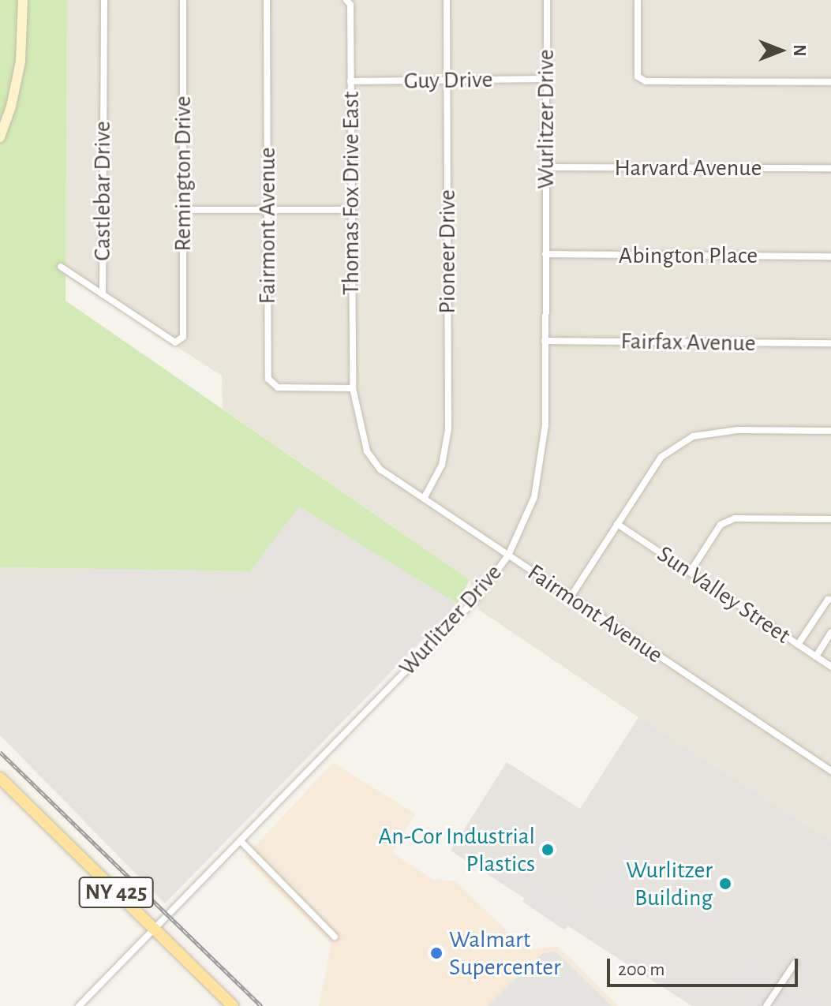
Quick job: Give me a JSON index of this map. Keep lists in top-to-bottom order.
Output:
{
  "streets": {
    "main road": ["NY 425"],
    "street": [
      "Guy Drive",
      "Wurlitzer Drive",
      "Harvard Avenue",
      "Remington Drive",
      "Castlebar Drive",
      "Thomas Fox Drive East",
      "Fairmont Avenue",
      "Pioneer Drive",
      "Abington Place",
      "Fairfax Avenue",
      "Sun Valley Street"
    ]
  },
  "crossings": [
    ["Guy Drive", "Wurlitzer Drive"],
    ["Guy Drive", "Thomas Fox Drive East"],
    ["Guy Drive", "Pioneer Drive"],
    ["Wurlitzer Drive", "Harvard Avenue"],
    ["Wurlitzer Drive", "Fairmont Avenue"],
    ["Wurlitzer Drive", "Abington Place"],
    ["Wurlitzer Drive", "Fairfax Avenue"],
    ["Wurlitzer Drive", "NY 425"],
    ["Remington Drive", "Castlebar Drive"],
    ["Thomas Fox Drive East", "Fairmont Avenue"],
    ["Fairmont Avenue", "Pioneer Drive"]
  ],
  "places": ["An-Cor Industrial Plastics", "Wurlitzer Building", "Walmart Supercenter"],
  "scale_bar": "200 m",
  "north": "right"
}
